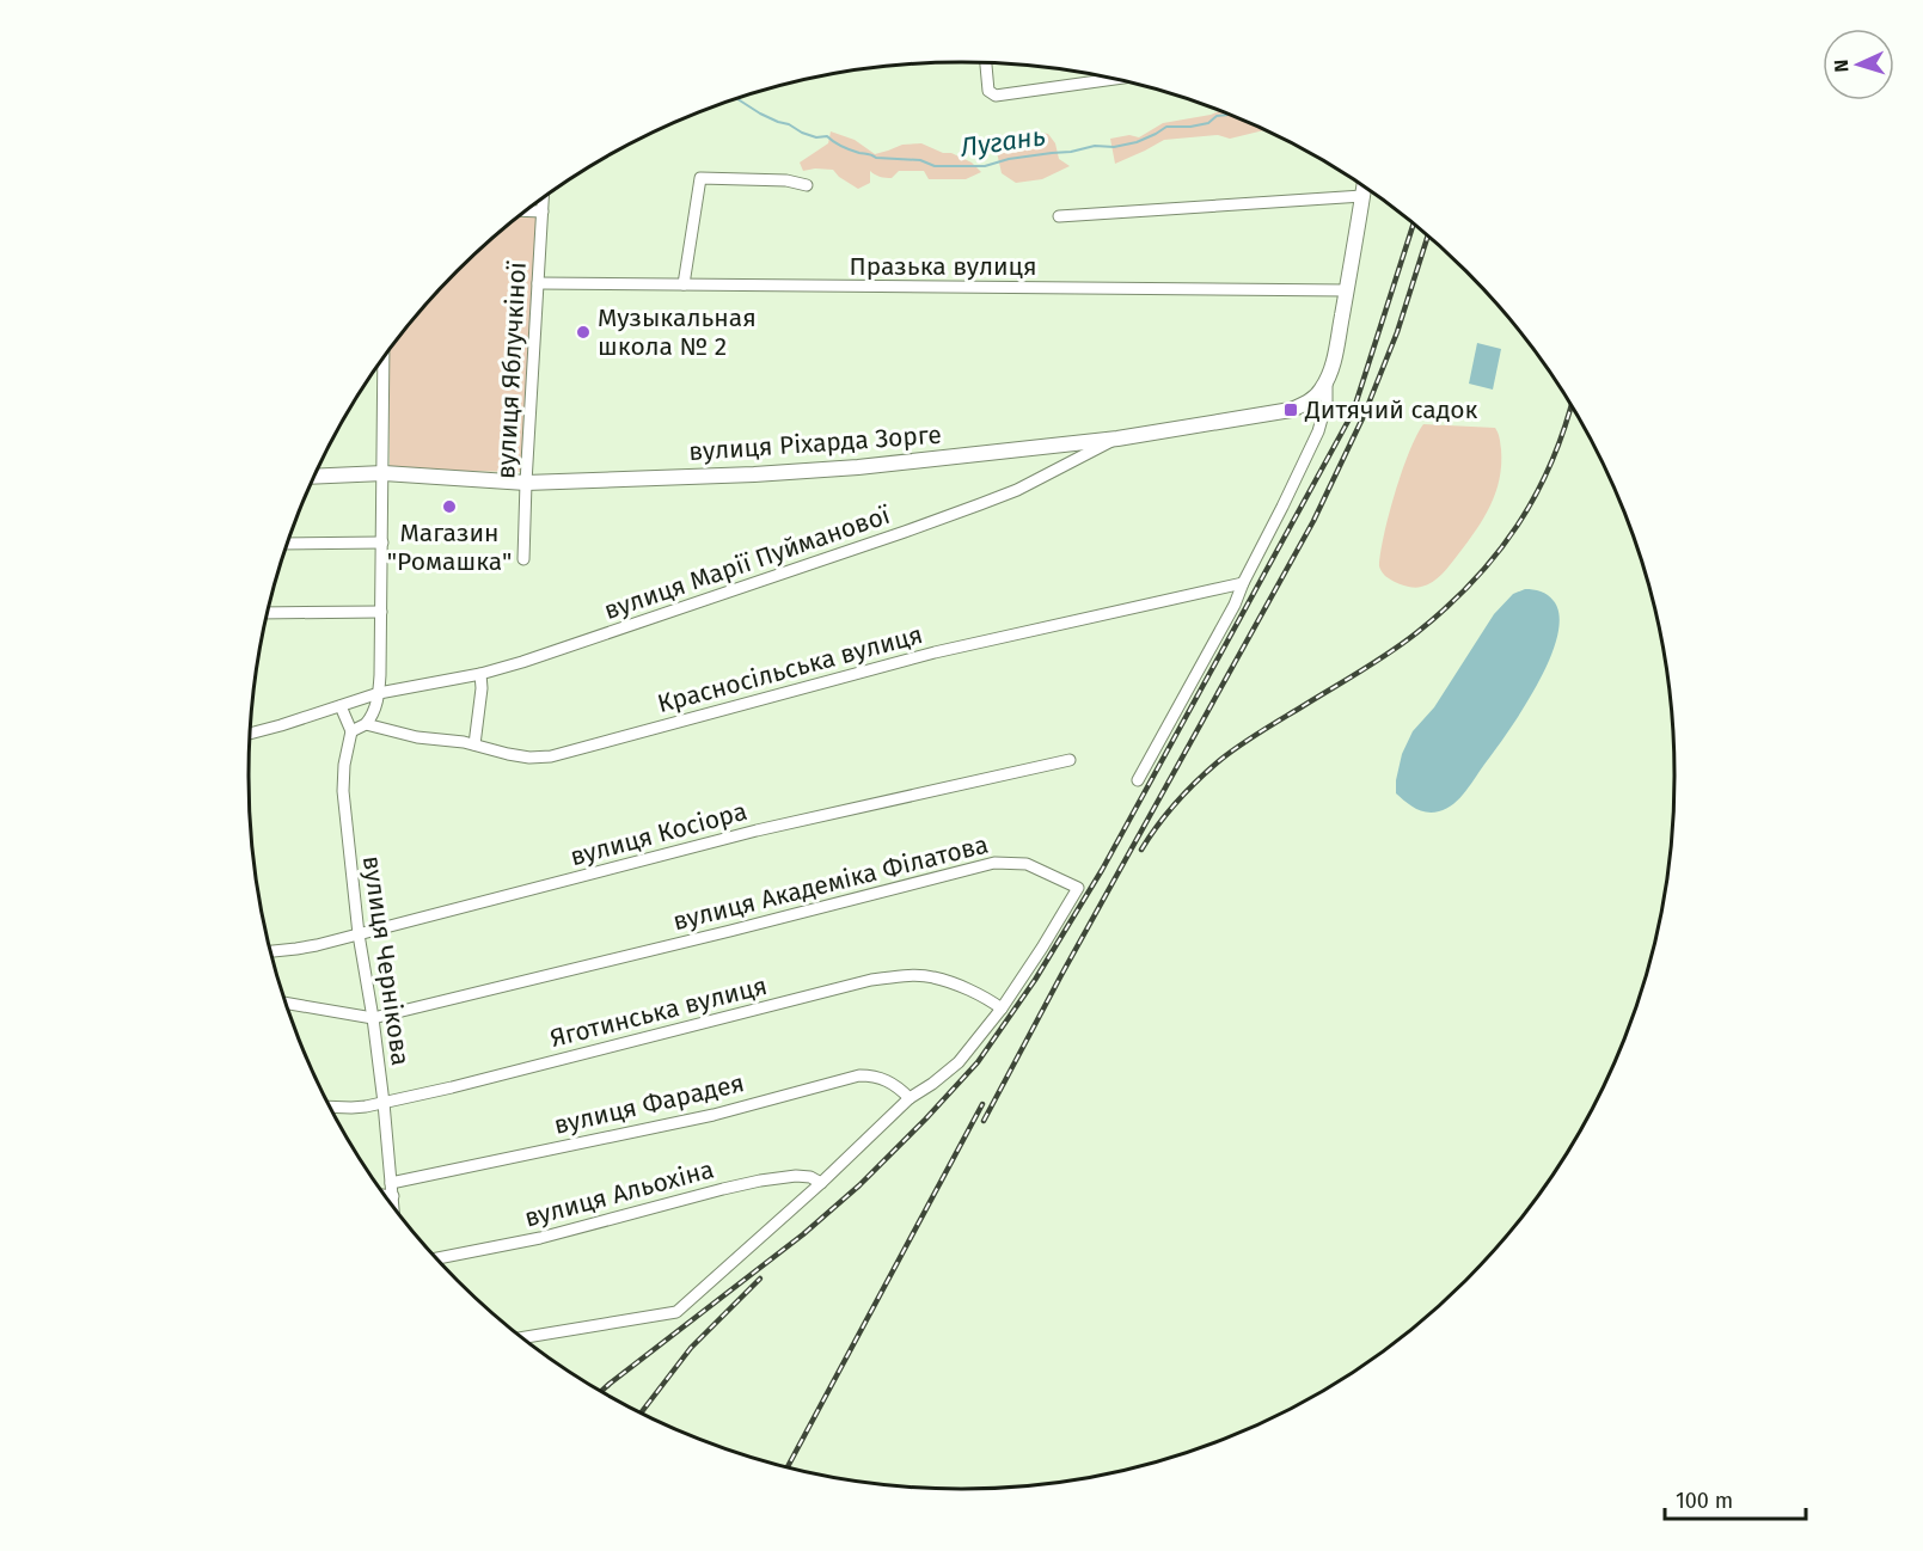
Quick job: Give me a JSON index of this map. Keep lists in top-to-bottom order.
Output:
{
  "streets": {
    "street": [
      "Празька вулиця",
      "вулиця Яблучкіної",
      "вулиця Ріхарда Зорге",
      "вулиця Марії Пуйманової",
      "Красносільська вулиця",
      "вулиця Косіора",
      "вулиця Академіка Філатова",
      "вулиця Чернікова",
      "Яготинська вулиця",
      "вулиця Фарадея",
      "вулиця Альохіна"
    ]
  },
  "crossings": [
    ["Празька вулиця", "вулиця Яблучкіної"],
    ["вулиця Яблучкіної", "вулиця Ріхарда Зорге"],
    ["вулиця Ріхарда Зорге", "вулиця Марії Пуйманової"],
    ["вулиця Косіора", "вулиця Чернікова"],
    ["вулиця Академіка Філатова", "вулиця Чернікова"],
    ["вулиця Академіка Філатова", "Яготинська вулиця"],
    ["вулиця Академіка Філатова", "вулиця Фарадея"],
    ["вулиця Академіка Філатова", "вулиця Альохіна"],
    ["вулиця Чернікова", "Яготинська вулиця"],
    ["вулиця Чернікова", "вулиця Фарадея"]
  ],
  "water": ["Лугань"],
  "places": {
    "other": ["Музыкальная школа № 2", "Магазин \"Ромашка\""],
    "transit": ["Дитячий садок"]
  },
  "scale_bar": "100 m",
  "north": "left"
}
